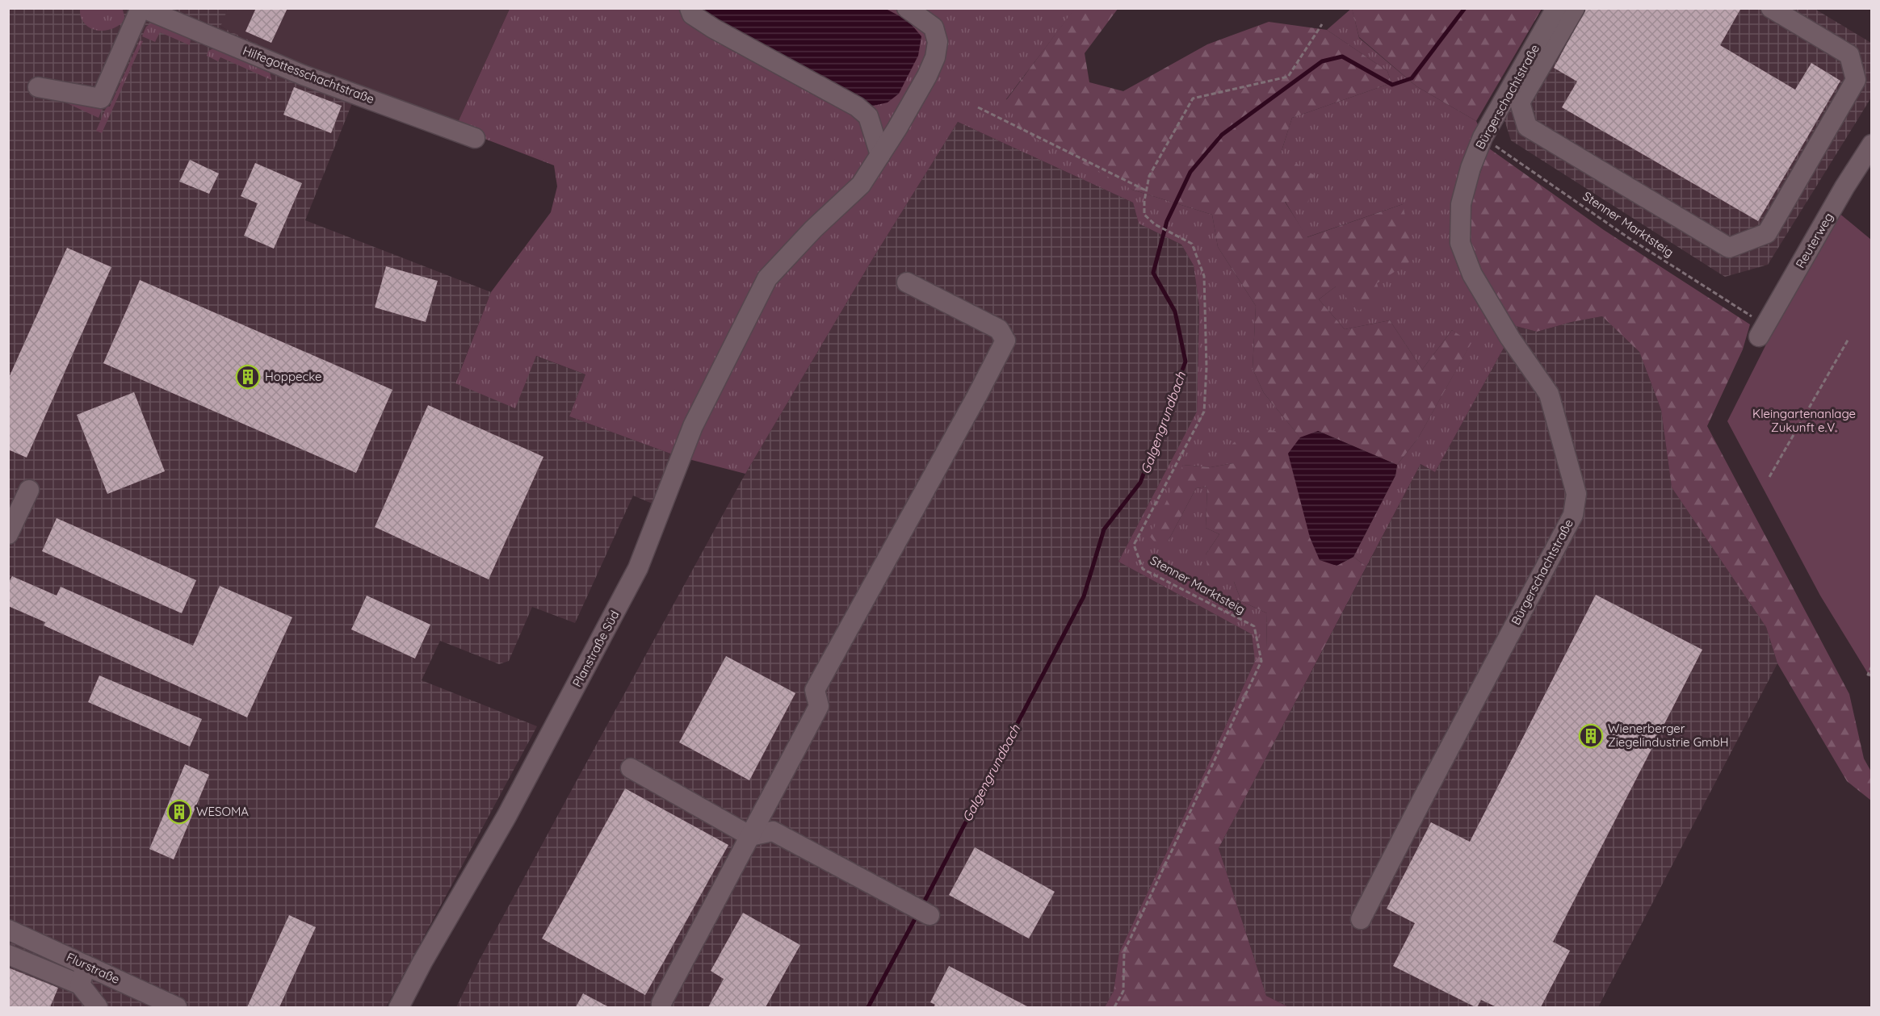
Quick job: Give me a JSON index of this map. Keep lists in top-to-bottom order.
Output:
{
  "streets": {
    "street": [
      "Hilfegottesschachtstraße",
      "Bürgerschachtstraße",
      "Reuterweg",
      "Planstraße Süd",
      "Flurstraße"
    ],
    "path": ["Stenner Marktsteig"]
  },
  "crossings": [
    ["Bürgerschachtstraße", "Stenner Marktsteig"],
    ["Stenner Marktsteig", "Reuterweg"]
  ],
  "water": ["Galgengrundbach"],
  "parks": ["Kleingartenanlage Zukunft e.V."],
  "places": {
    "building": ["Hoppecke", "Wienerberger Ziegelindustrie GmbH", "WESOMA"]
  }
}
